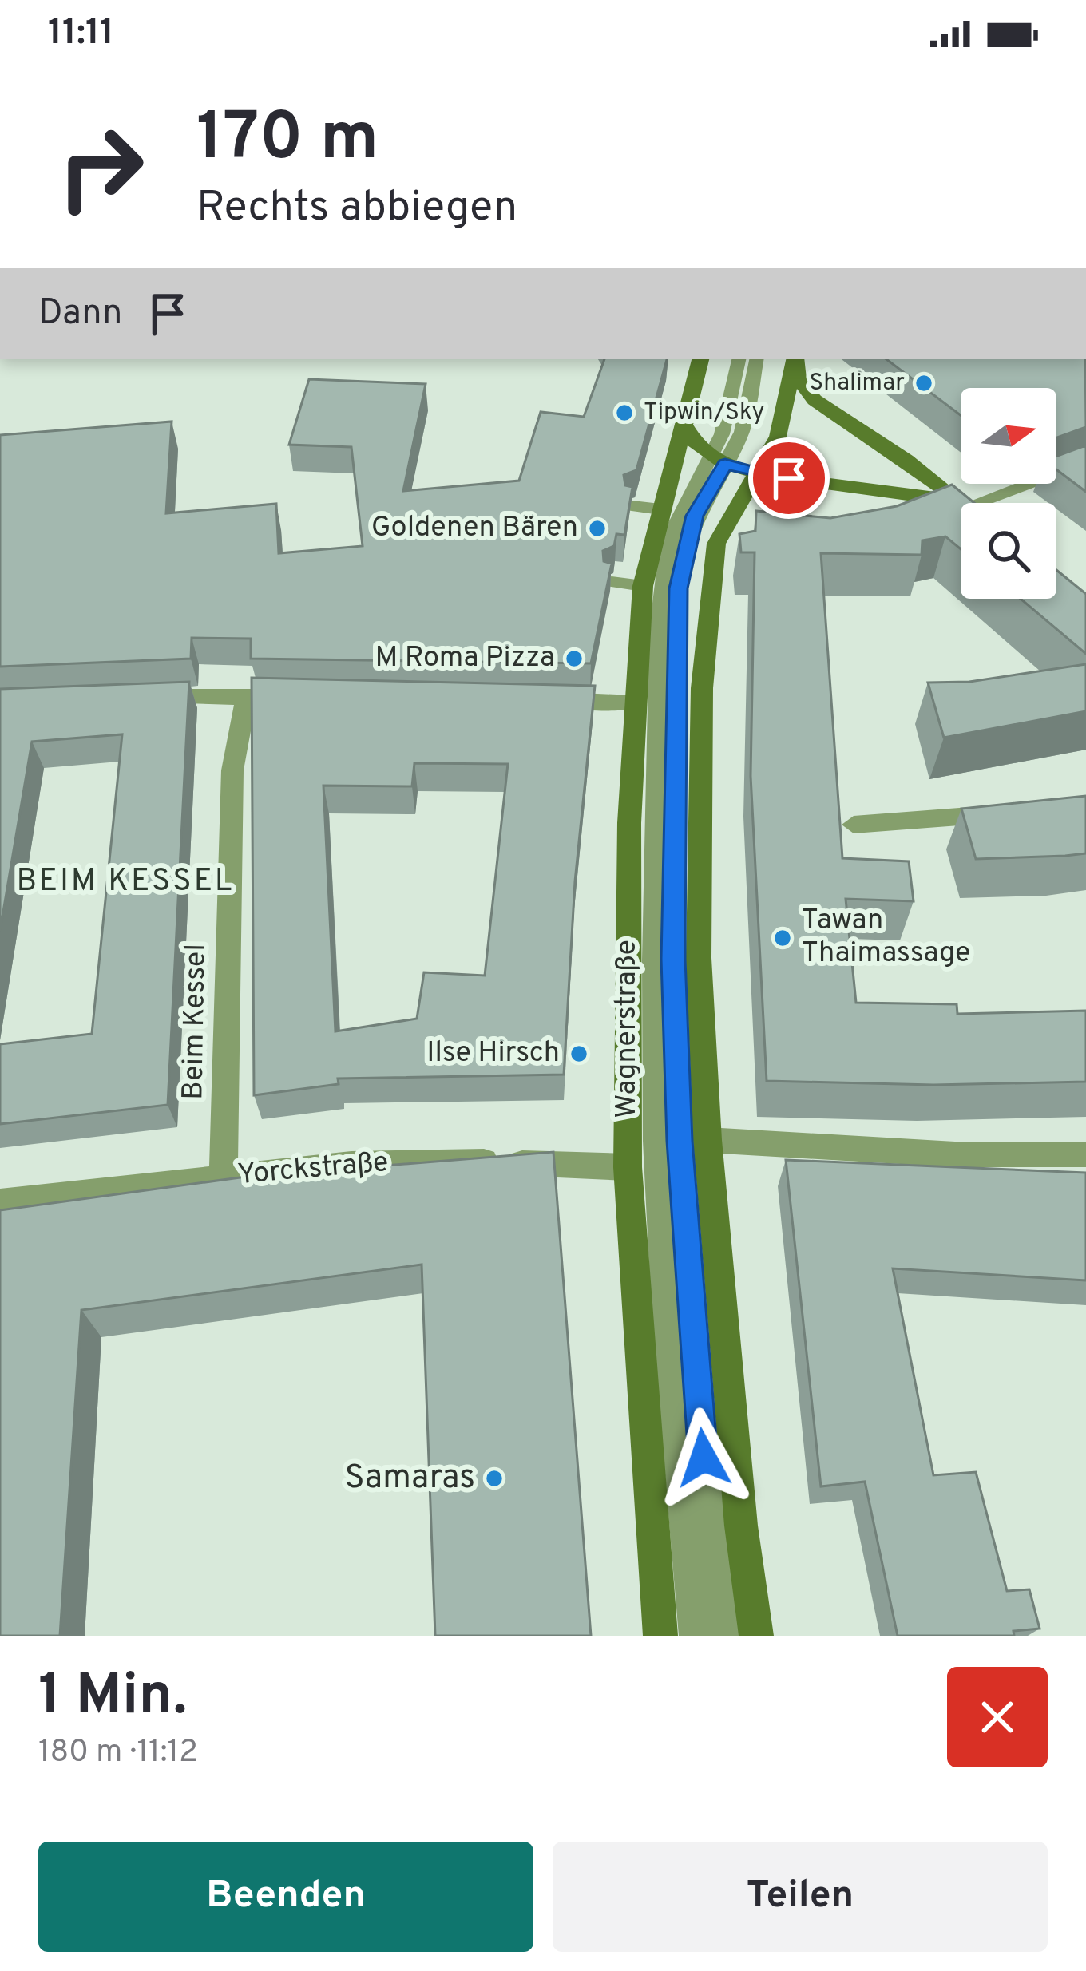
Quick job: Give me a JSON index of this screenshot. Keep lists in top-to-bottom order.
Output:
{
  "streets": {
    "street": ["Beim Kessel", "Wagnerstraße", "Yorckstraße"]
  },
  "crossings": [
    ["Beim Kessel", "Yorckstraße"],
    ["Wagnerstraße", "Yorckstraße"]
  ],
  "districts": ["BEIM KESSEL"],
  "places": [
    "Shalimar",
    "Tipwin/Sky",
    "Goldenen Bären",
    "M Roma Pizza",
    "Tawan Thaimassage",
    "Ilse Hirsch",
    "Samaras"
  ],
  "north": "right",
  "page": {
    "status": "11:11",
    "turn": ["170 m", "Rechts abbiegen"],
    "then": "Dann",
    "heading": ["1 Min.", "180 m · 11:12"],
    "buttons": ["Beenden", "Teilen"]
  }
}
